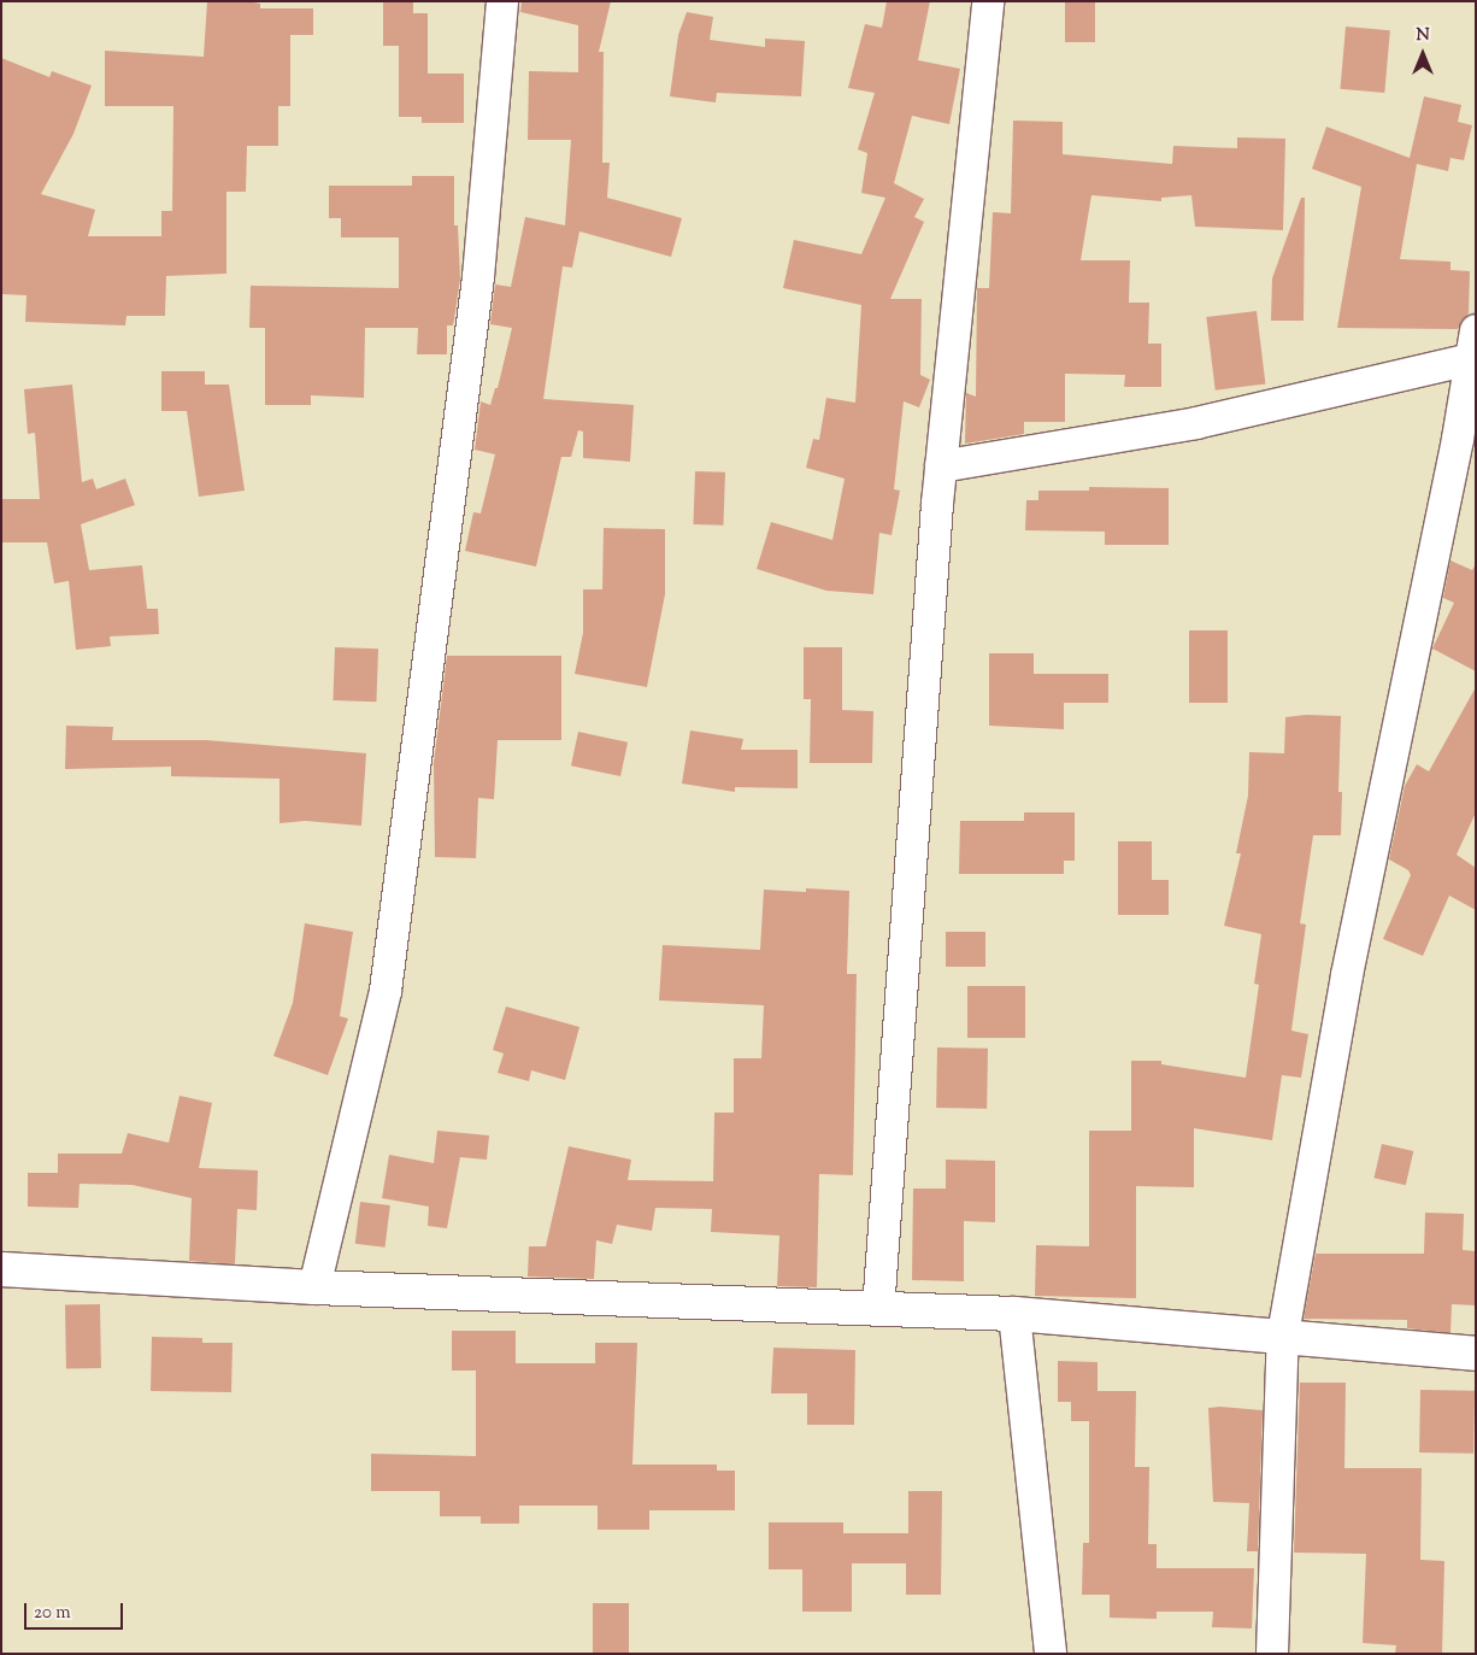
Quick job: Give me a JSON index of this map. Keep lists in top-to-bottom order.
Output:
{
  "scale_bar": "20 m",
  "north": "top"
}
